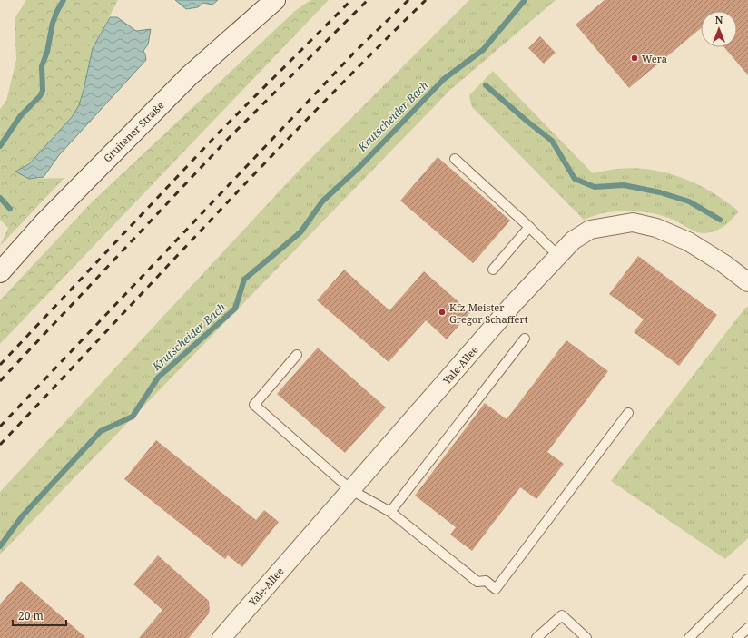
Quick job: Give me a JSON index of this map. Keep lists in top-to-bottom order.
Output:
{
  "streets": {
    "street": ["Gruitener Straße", "Yale-Allee"]
  },
  "water": ["Krutscheider Bach"],
  "places": ["Wera", "Kfz-Meister Gregor Schaffert"],
  "scale_bar": "20 m",
  "north": "top"
}
